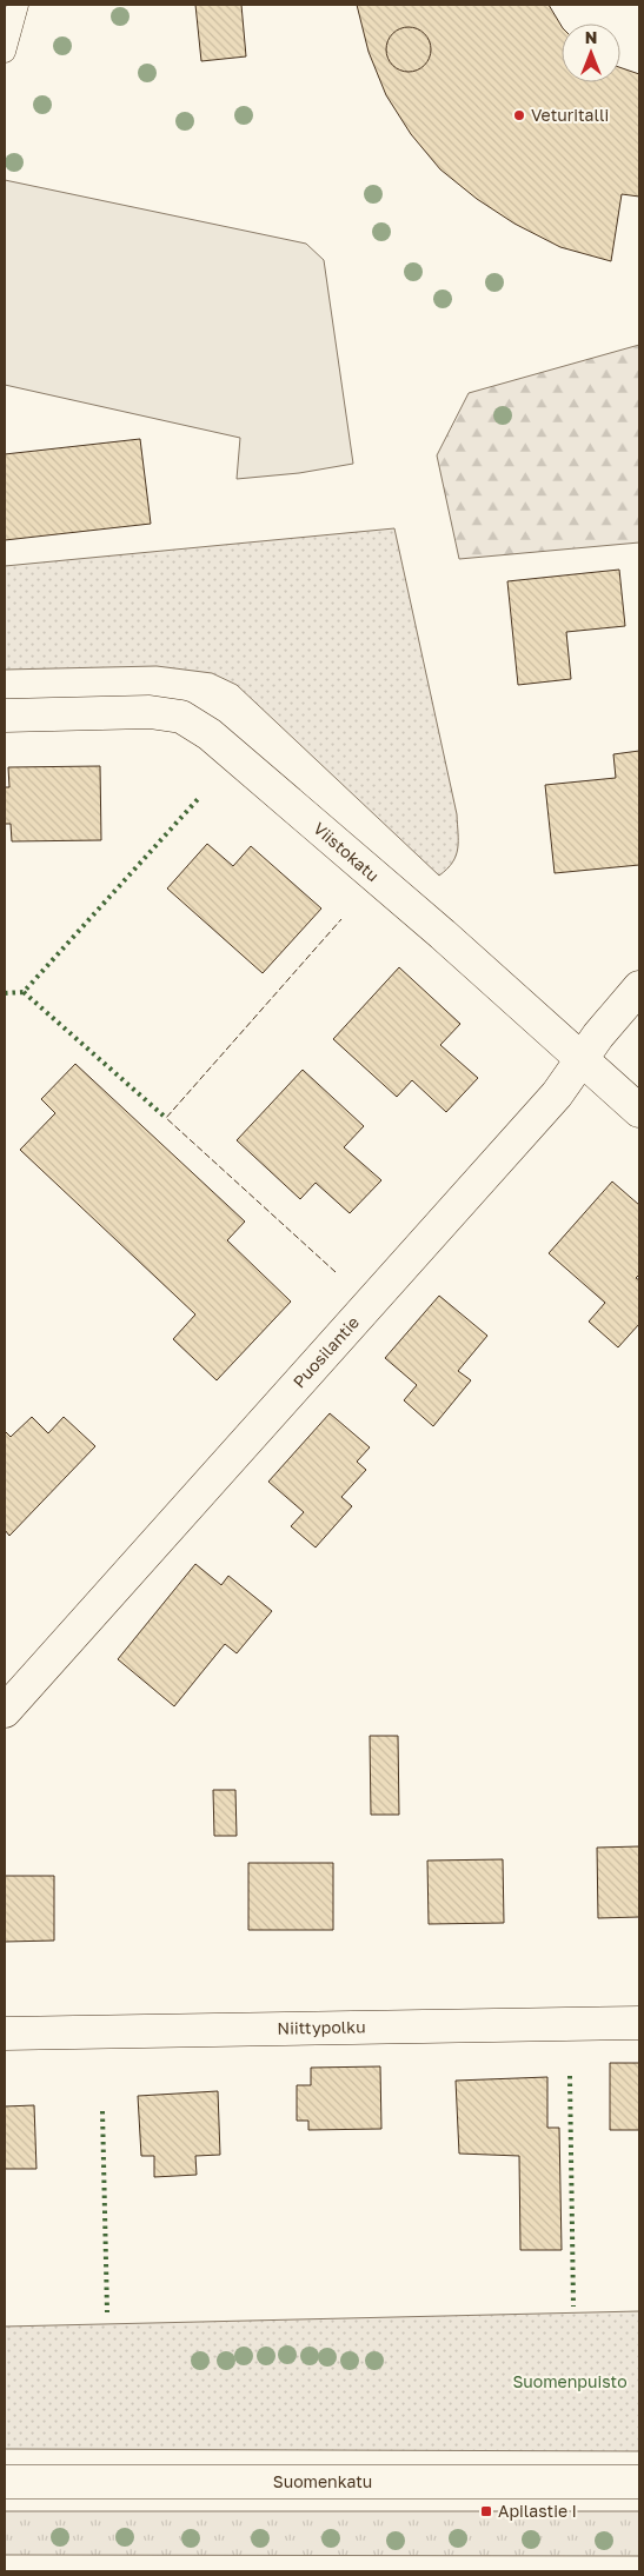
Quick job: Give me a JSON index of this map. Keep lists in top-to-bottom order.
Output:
{
  "streets": {
    "street": [
      "Viistokatu",
      "Puosilantie",
      "Niittypolku",
      "Suomenkatu"
    ]
  },
  "crossings": [
    ["Viistokatu", "Puosilantie"]
  ],
  "parks": ["Suomenpuisto"],
  "places": {
    "other": ["Veturitalli"],
    "transit": ["Apilastie I"]
  },
  "north": "top"
}
